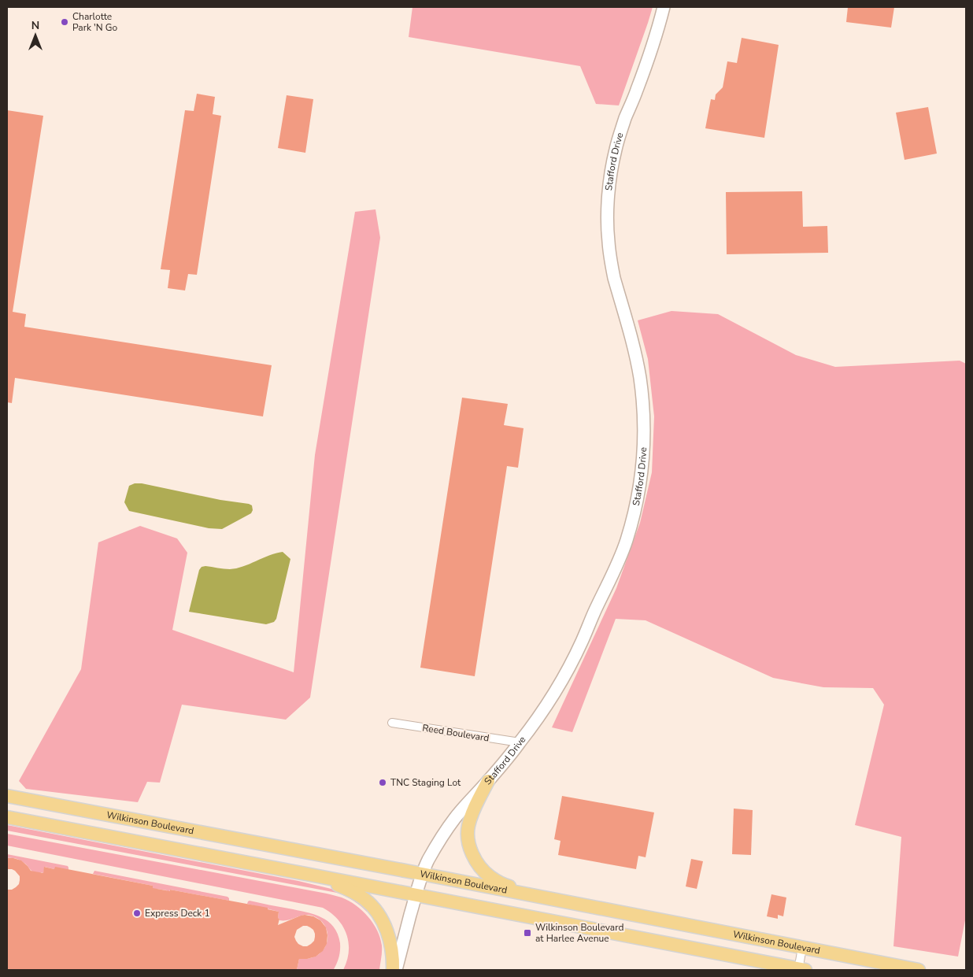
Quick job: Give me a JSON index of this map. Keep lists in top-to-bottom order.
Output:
{
  "streets": {
    "main road": ["Wilkinson Boulevard"],
    "street": ["Stafford Drive", "Reed Boulevard"]
  },
  "crossings": [
    ["Stafford Drive", "Reed Boulevard"],
    ["Stafford Drive", "Wilkinson Boulevard"]
  ],
  "places": {
    "other": ["Charlotte Park 'N Go", "TNC Staging Lot", "Express Deck 1"],
    "transit": ["Wilkinson Boulevard at Harlee Avenue"]
  },
  "north": "top"
}
